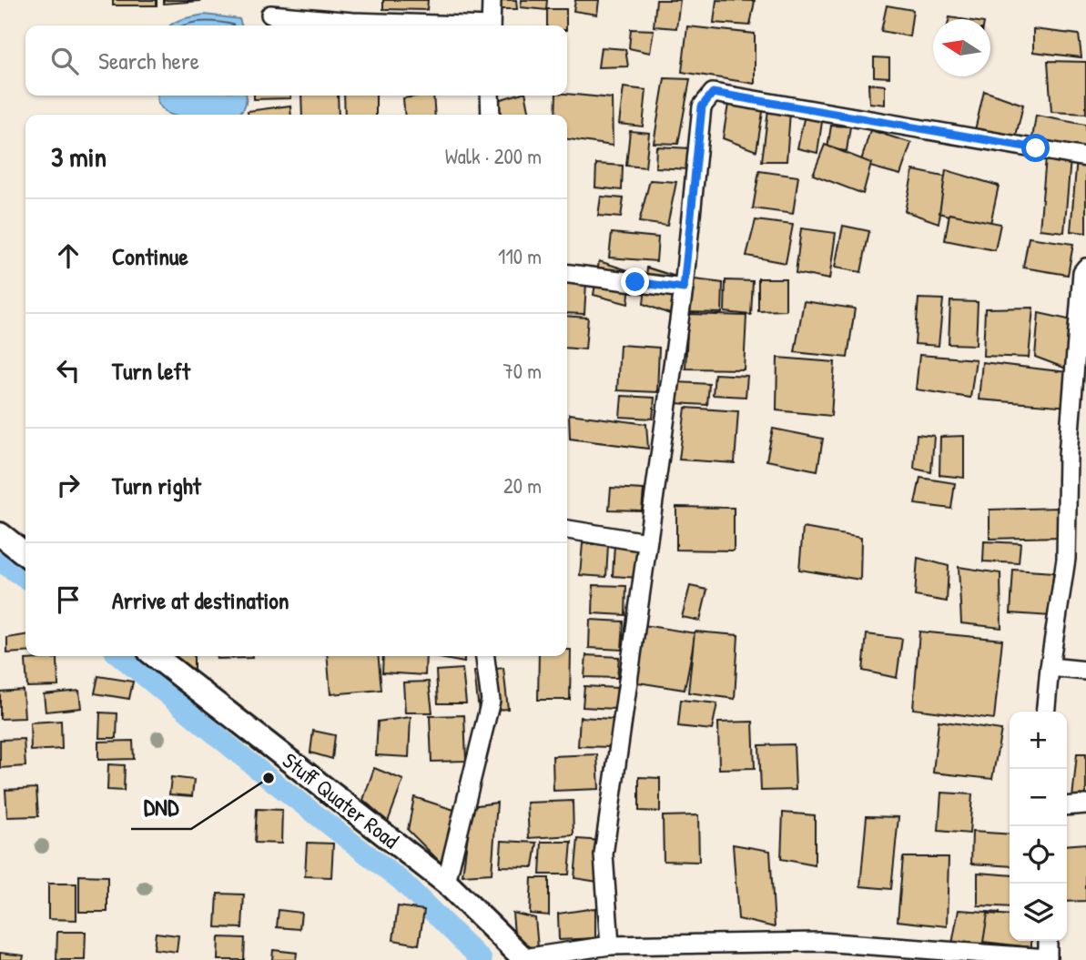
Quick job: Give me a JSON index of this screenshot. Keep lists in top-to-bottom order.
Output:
{
  "streets": {
    "street": ["Stuff Quater Road"]
  },
  "places": ["DND"],
  "north": "left",
  "page": {
    "search": "Search here",
    "heading": ["3 min", "Walk · 200 m"],
    "list": [
      ["Continue", "110 m"],
      ["Turn left", "70 m"],
      ["Turn right", "20 m"],
      "Arrive at destination"
    ],
    "map_buttons": ["+", "−"]
  }
}
